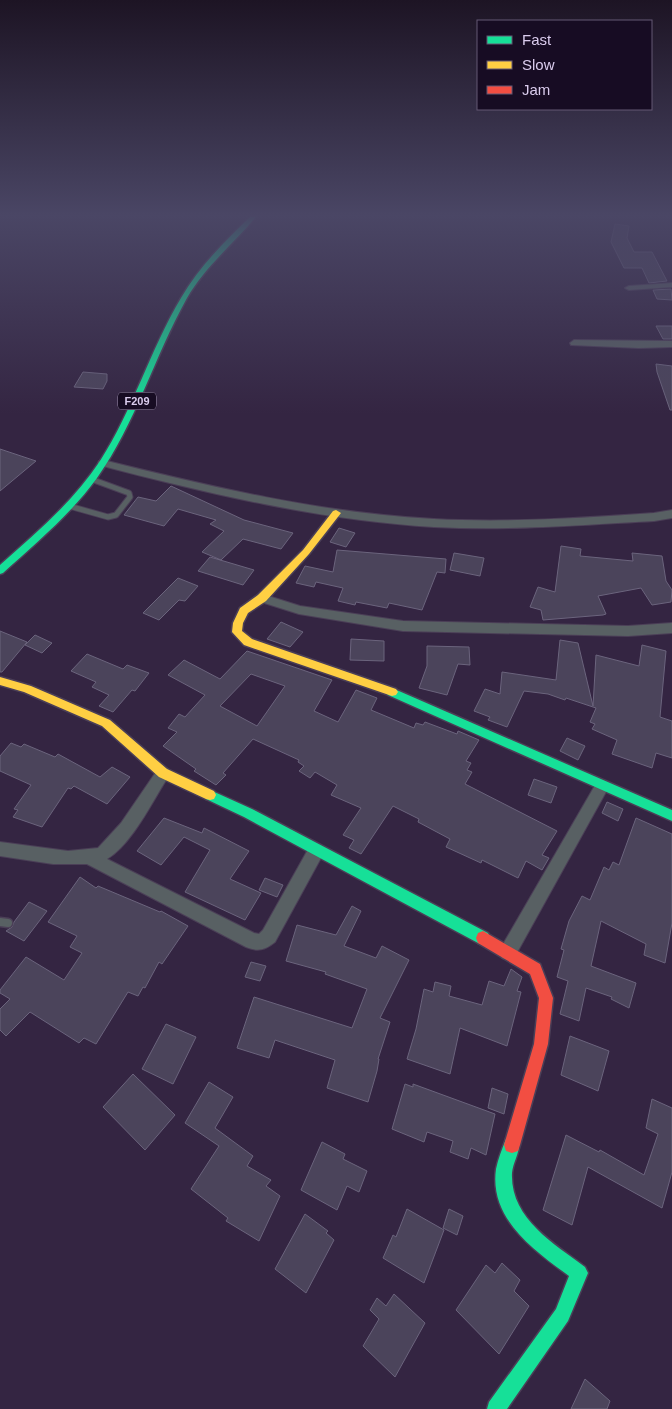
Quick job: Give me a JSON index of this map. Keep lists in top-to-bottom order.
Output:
{
  "streets": {
    "street": ["F209"]
  },
  "legend": ["Fast", "Slow", "Jam"]
}
